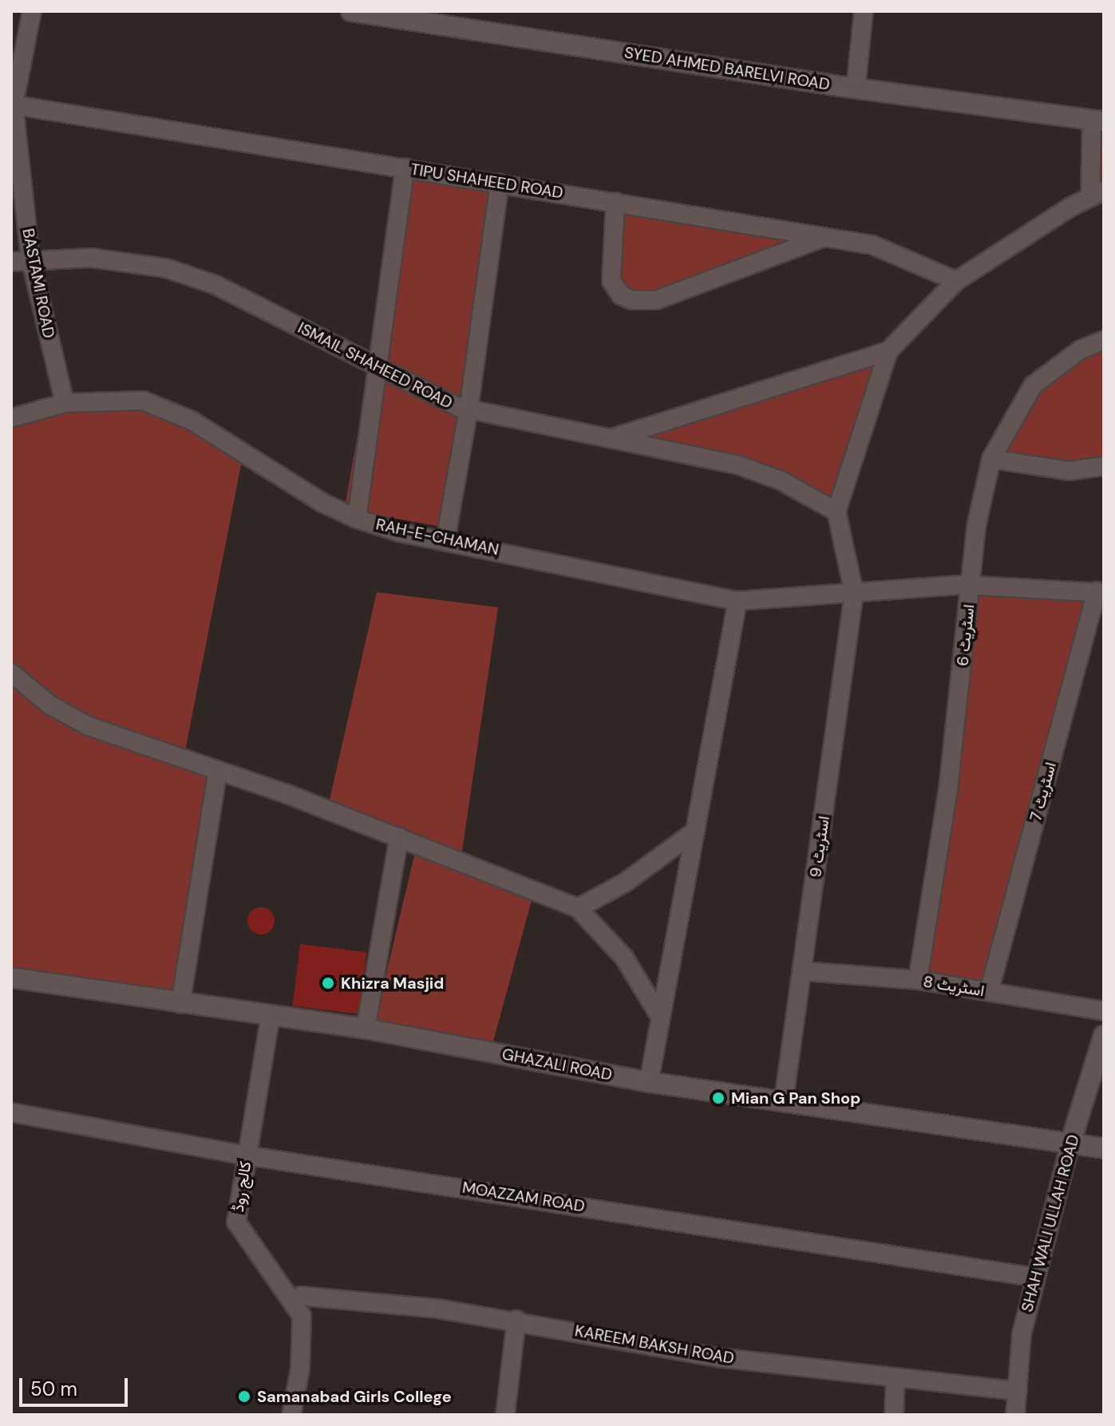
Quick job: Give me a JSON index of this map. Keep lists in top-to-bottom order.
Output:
{
  "streets": {
    "main road": ["SYED AHMED BARELVI ROAD", "GHAZALI ROAD", "SHAH WALI ULLAH ROAD"],
    "street": [
      "TIPU SHAHEED ROAD",
      "BASTAMI ROAD",
      "ISMAIL SHAHEED ROAD",
      "RAH-E-CHAMAN",
      "اسٹریٹ 6",
      "اسٹریٹ 7",
      "اسٹریٹ 9",
      "اسٹریٹ 8",
      "کالج روڈ",
      "MOAZZAM ROAD",
      "KAREEM BAKSH ROAD"
    ]
  },
  "crossings": [
    ["TIPU SHAHEED ROAD", "BASTAMI ROAD"],
    ["BASTAMI ROAD", "ISMAIL SHAHEED ROAD"],
    ["BASTAMI ROAD", "RAH-E-CHAMAN"],
    ["RAH-E-CHAMAN", "اسٹریٹ 6"],
    ["RAH-E-CHAMAN", "اسٹریٹ 7"],
    ["RAH-E-CHAMAN", "اسٹریٹ 9"],
    ["اسٹریٹ 6", "اسٹریٹ 8"],
    ["اسٹریٹ 7", "اسٹریٹ 8"],
    ["اسٹریٹ 9", "اسٹریٹ 8"],
    ["اسٹریٹ 9", "GHAZALI ROAD"],
    ["GHAZALI ROAD", "کالج روڈ"],
    ["GHAZALI ROAD", "SHAH WALI ULLAH ROAD"],
    ["کالج روڈ", "MOAZZAM ROAD"],
    ["کالج روڈ", "KAREEM BAKSH ROAD"],
    ["MOAZZAM ROAD", "SHAH WALI ULLAH ROAD"],
    ["SHAH WALI ULLAH ROAD", "KAREEM BAKSH ROAD"]
  ],
  "places": ["Khizra Masjid", "Mian G Pan Shop", "Samanabad Girls College"],
  "scale_bar": "50 m"
}
